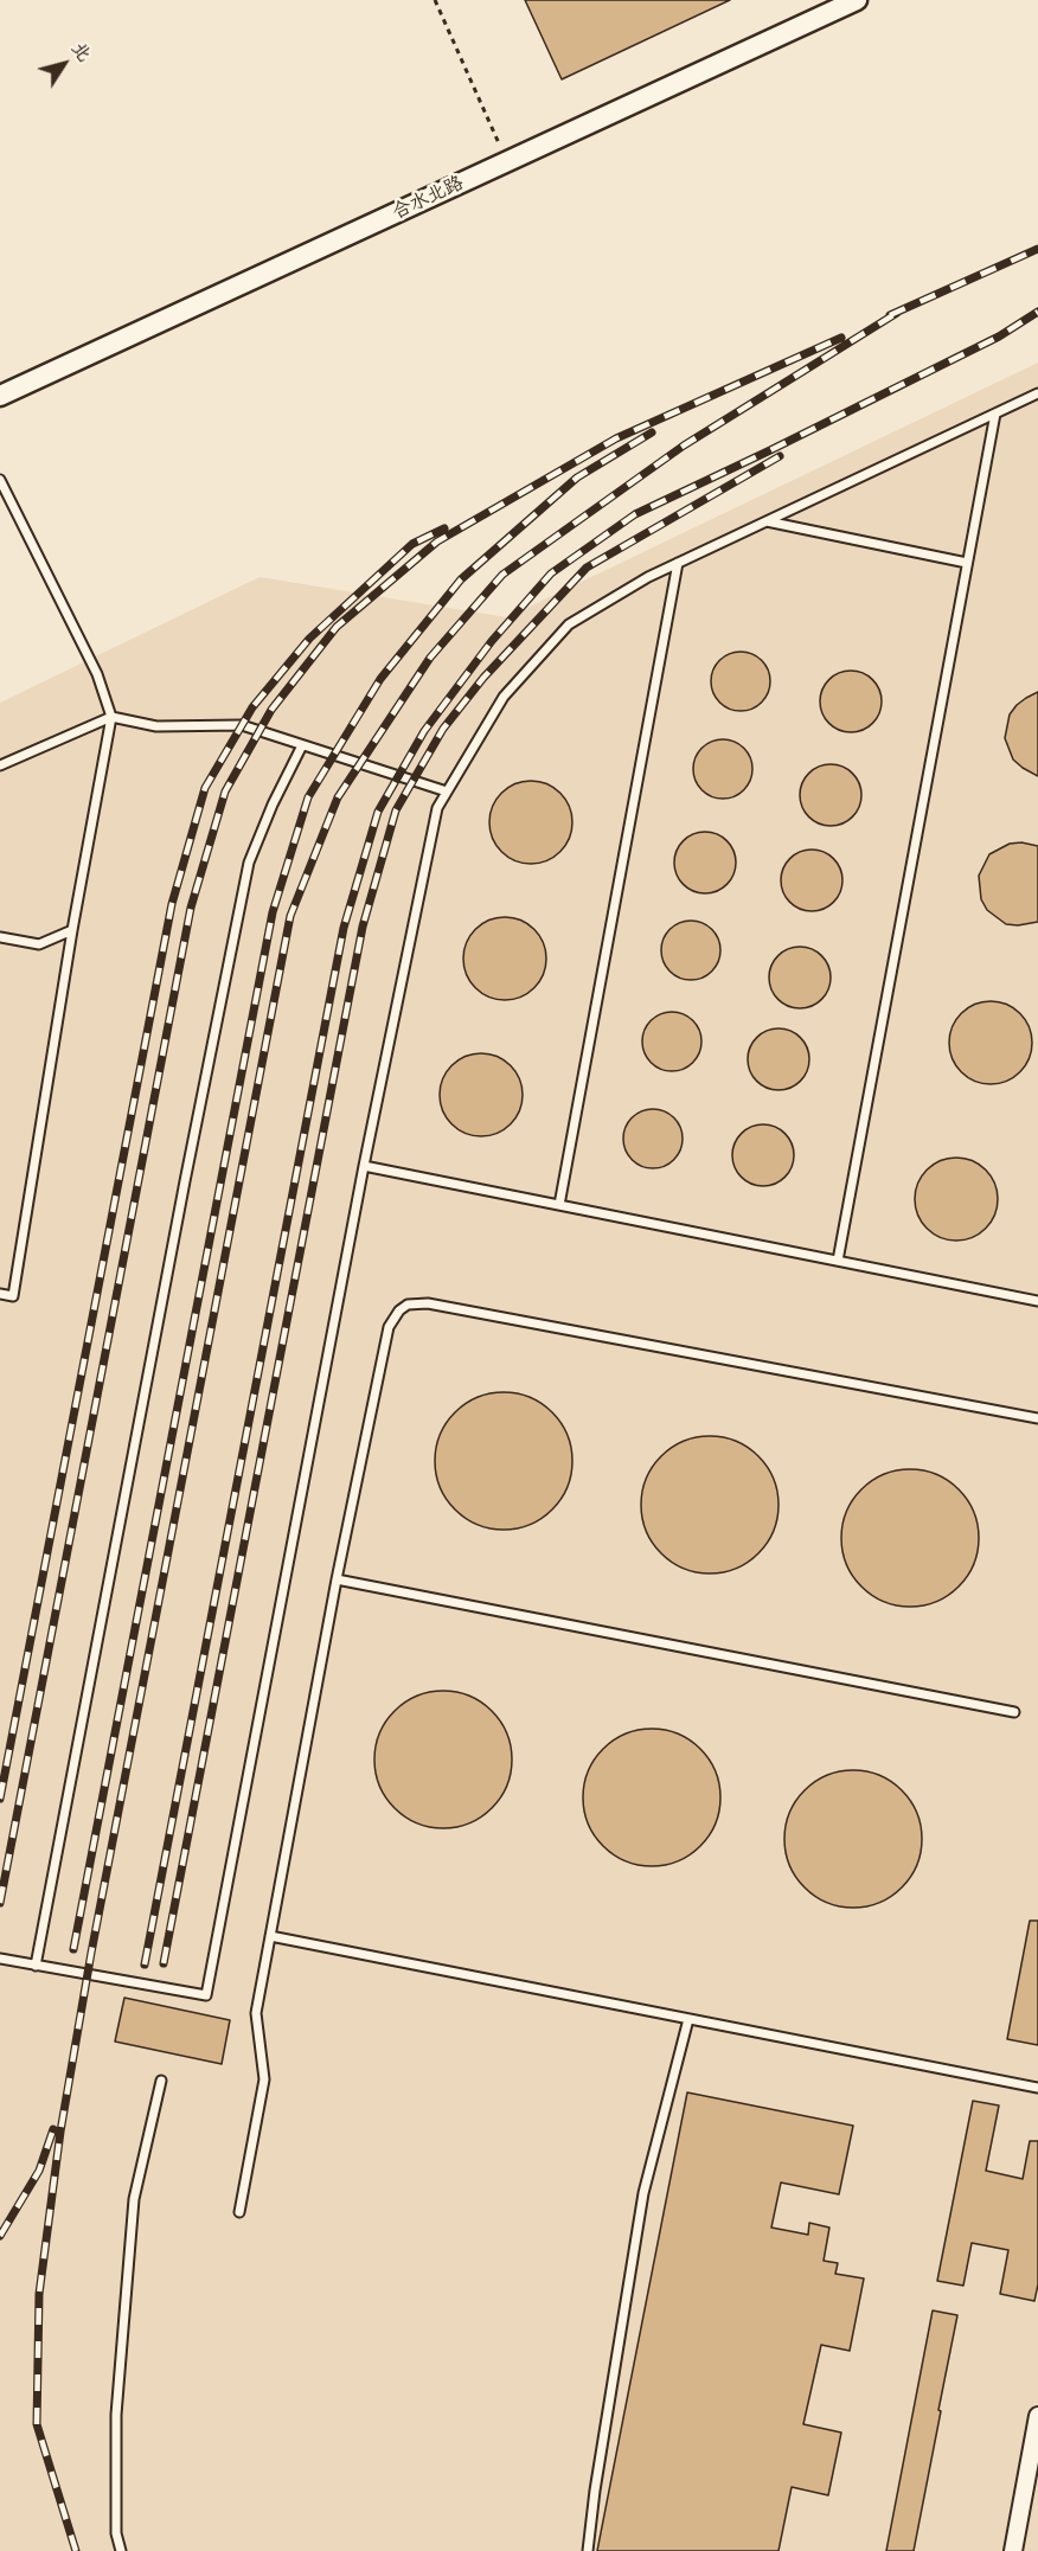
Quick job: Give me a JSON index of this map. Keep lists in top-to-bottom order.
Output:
{
  "streets": {
    "street": ["合水北路"]
  },
  "north": "top right"
}
